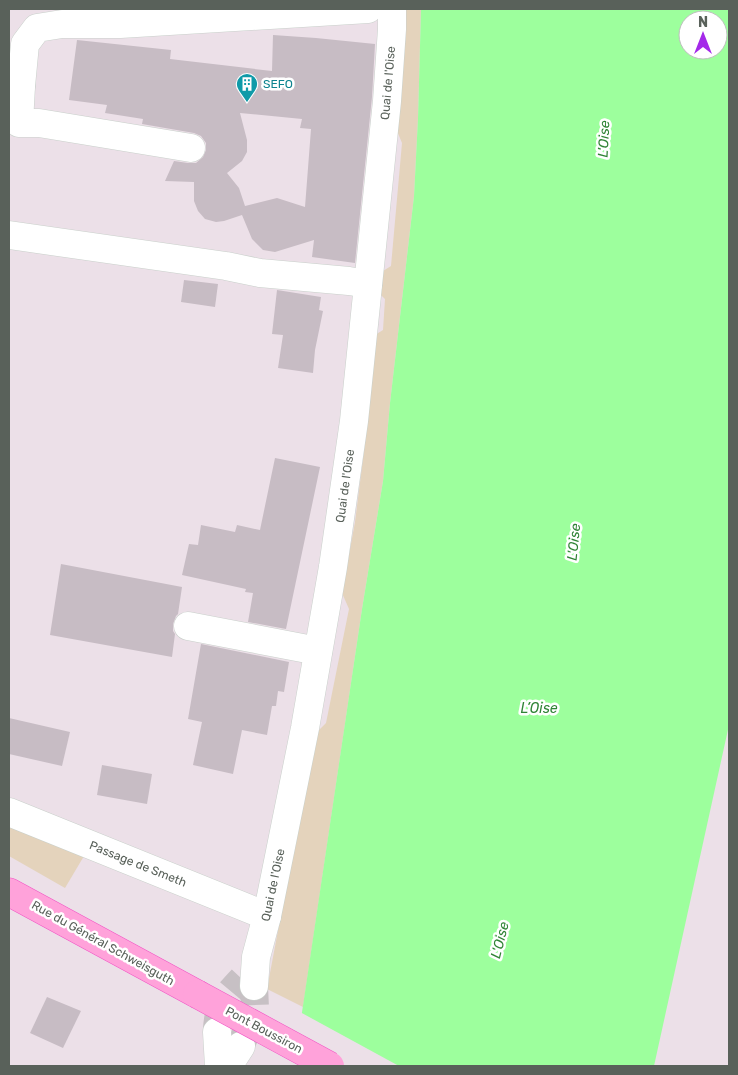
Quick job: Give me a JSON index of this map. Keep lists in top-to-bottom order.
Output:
{
  "streets": {
    "main road": ["Rue du Général Schweisguth", "Pont Boussiron"],
    "street": ["Quai de l'Oise", "Passage de Smeth"]
  },
  "crossings": [
    ["Quai de l'Oise", "Passage de Smeth"],
    ["Rue du Général Schweisguth", "Pont Boussiron"]
  ],
  "water": ["L'Oise", "L’Oise"],
  "places": {
    "building": ["SEFO"]
  },
  "north": "top"
}
